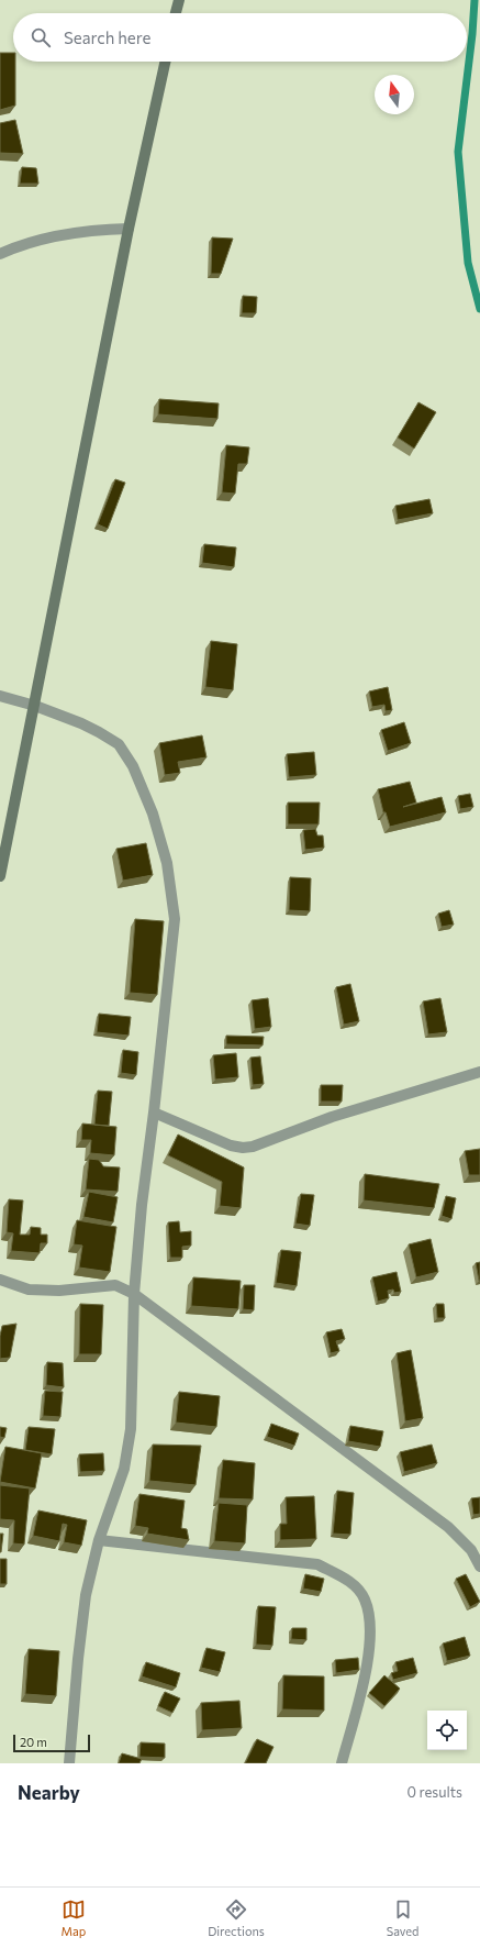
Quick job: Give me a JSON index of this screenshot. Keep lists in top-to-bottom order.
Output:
{
  "scale_bar": "20 m",
  "north": "top",
  "page": {
    "search": "Search here",
    "scale": "20 m",
    "heading": ["Nearby", "0 results"],
    "nav": ["Map", "Directions", "Saved"]
  }
}
